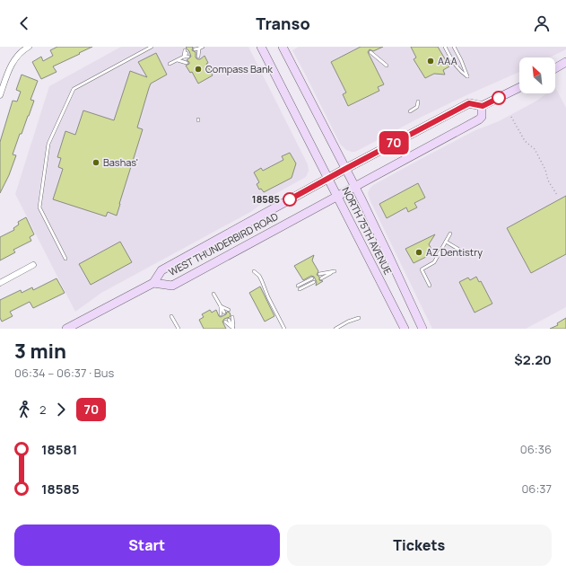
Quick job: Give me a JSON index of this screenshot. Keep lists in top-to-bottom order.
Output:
{
  "streets": {
    "main road": ["NORTH 75TH AVENUE", "WEST THUNDERBIRD ROAD"]
  },
  "crossings": [
    ["NORTH 75TH AVENUE", "WEST THUNDERBIRD ROAD"]
  ],
  "places": [
    "AAA",
    "Compass Bank",
    "Bashas'",
    "18585",
    "AZ Dentistry"
  ],
  "lines": ["bus line 70"],
  "north": "top left",
  "page": {
    "header": "Transo",
    "on_map": "70",
    "heading": ["3 min", "06:34 – 06:37 · Bus", "$2.20"],
    "legs": ["2", "70"],
    "list": [
      {
        "name": "18581",
        "value": "06:36"
      },
      {
        "name": "18585",
        "value": "06:37"
      }
    ],
    "buttons": ["Start", "Tickets"]
  }
}
